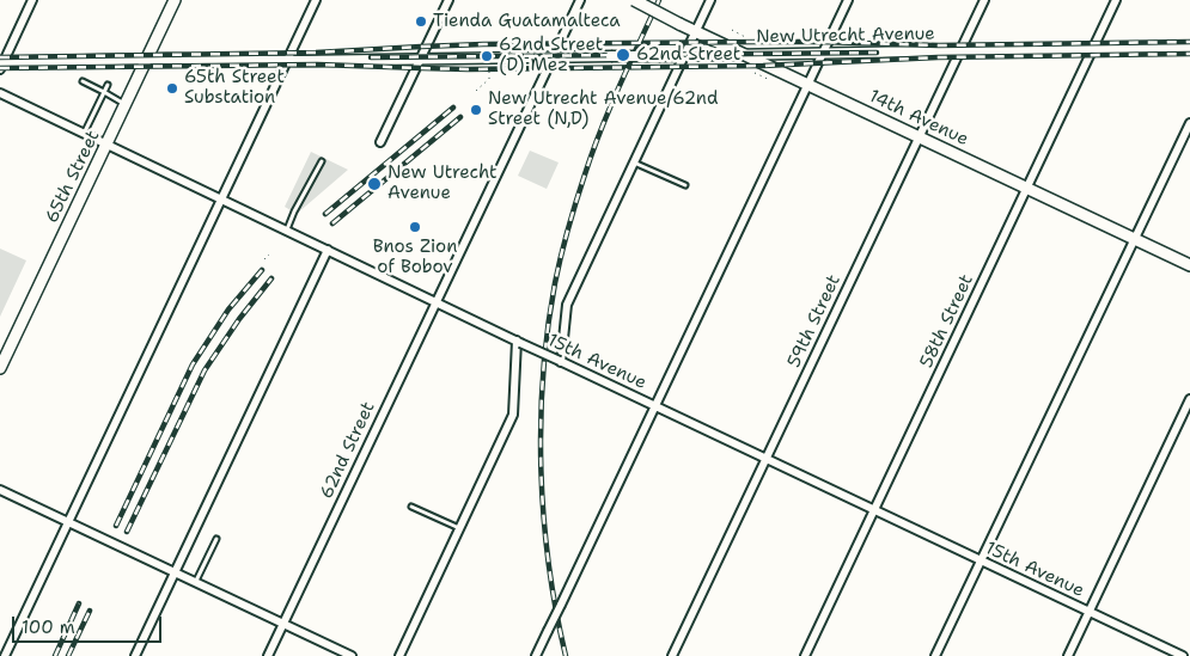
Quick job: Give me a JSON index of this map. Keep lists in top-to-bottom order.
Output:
{
  "streets": {
    "main road": ["14th Avenue", "65th Street"],
    "street": [
      "New Utrecht Avenue",
      "59th Street",
      "58th Street",
      "15th Avenue",
      "62nd Street"
    ]
  },
  "crossings": [
    ["New Utrecht Avenue", "14th Avenue"],
    ["New Utrecht Avenue", "65th Street"],
    ["New Utrecht Avenue", "59th Street"],
    ["New Utrecht Avenue", "58th Street"],
    ["New Utrecht Avenue", "62nd Street"],
    ["14th Avenue", "59th Street"],
    ["14th Avenue", "58th Street"],
    ["65th Street", "15th Avenue"],
    ["59th Street", "15th Avenue"],
    ["58th Street", "15th Avenue"],
    ["15th Avenue", "62nd Street"]
  ],
  "places": [
    "Tienda Guatamalteca",
    "62nd Street",
    "62nd Street (D) Mez",
    "65th Street Substation",
    "New Utrecht Avenue/62nd Street (N,D)",
    "New Utrecht Avenue",
    "Bnos Zion of Bobov"
  ],
  "scale_bar": "100 m"
}
